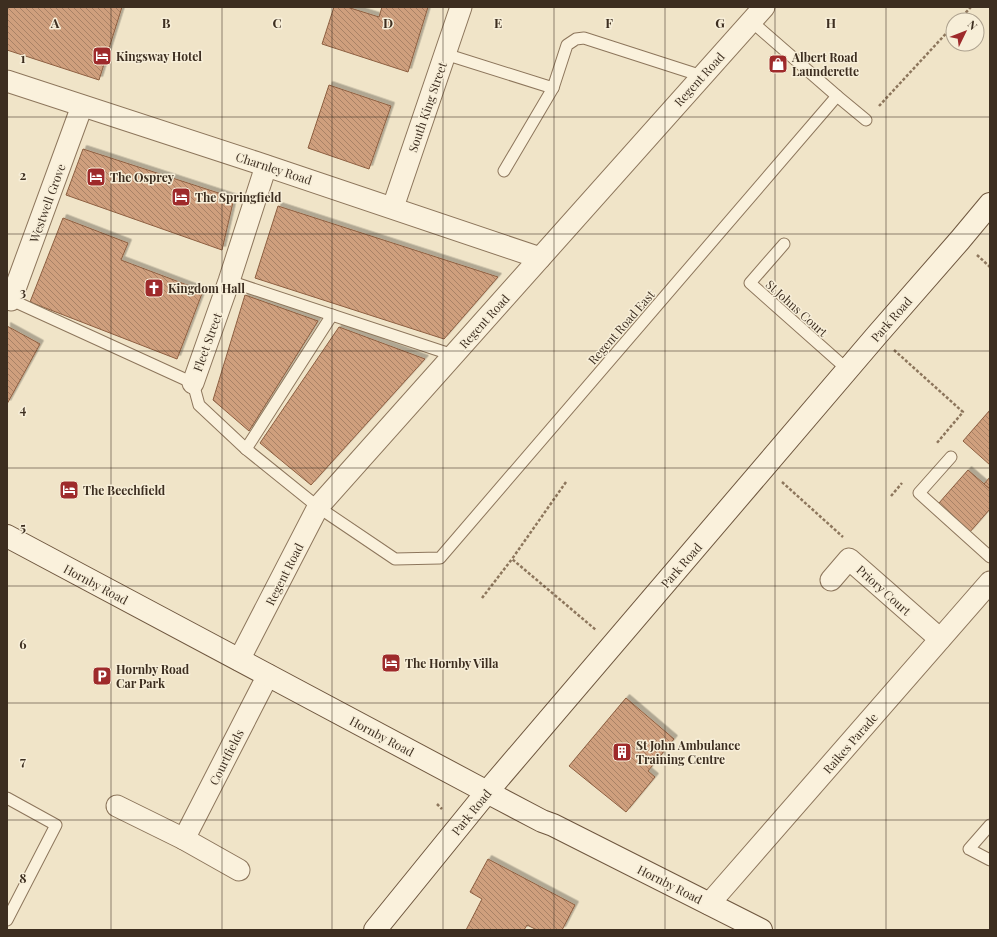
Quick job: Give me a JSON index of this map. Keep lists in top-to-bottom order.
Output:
{
  "streets": {
    "main road": ["Park Road", "Hornby Road"],
    "street": [
      "Regent Road",
      "South King Street",
      "Charnley Road",
      "Westwell Grove",
      "Fleet Street",
      "Priory Court",
      "Raikes Parade",
      "Courtfields"
    ],
    "lane": ["St Johns Court", "Regent Road East"]
  },
  "crossings": [
    ["Regent Road", "Charnley Road"],
    ["Regent Road", "Regent Road East"],
    ["Regent Road", "Hornby Road"],
    ["South King Street", "Charnley Road"],
    ["Charnley Road", "Westwell Grove"],
    ["Charnley Road", "Fleet Street"],
    ["St Johns Court", "Park Road"],
    ["Park Road", "Hornby Road"],
    ["Regent Road East", "Fleet Street"],
    ["Hornby Road", "Raikes Parade"],
    ["Hornby Road", "Courtfields"],
    ["Priory Court", "Raikes Parade"]
  ],
  "places": {
    "hotel": [
      "Kingsway Hotel",
      "The Osprey",
      "The Springfield",
      "The Beechfield",
      "The Hornby Villa"
    ],
    "shop": ["Albert Road Launderette"],
    "church": ["Kingdom Hall"],
    "parking": ["Hornby Road Car Park"],
    "building": ["St John Ambulance Training Centre"]
  },
  "north": "top right",
  "grid": {
    "columns": [
      "A",
      "B",
      "C",
      "D",
      "E",
      "F",
      "G",
      "H"
    ],
    "rows": [
      "1",
      "2",
      "3",
      "4",
      "5",
      "6",
      "7",
      "8"
    ]
  }
}
